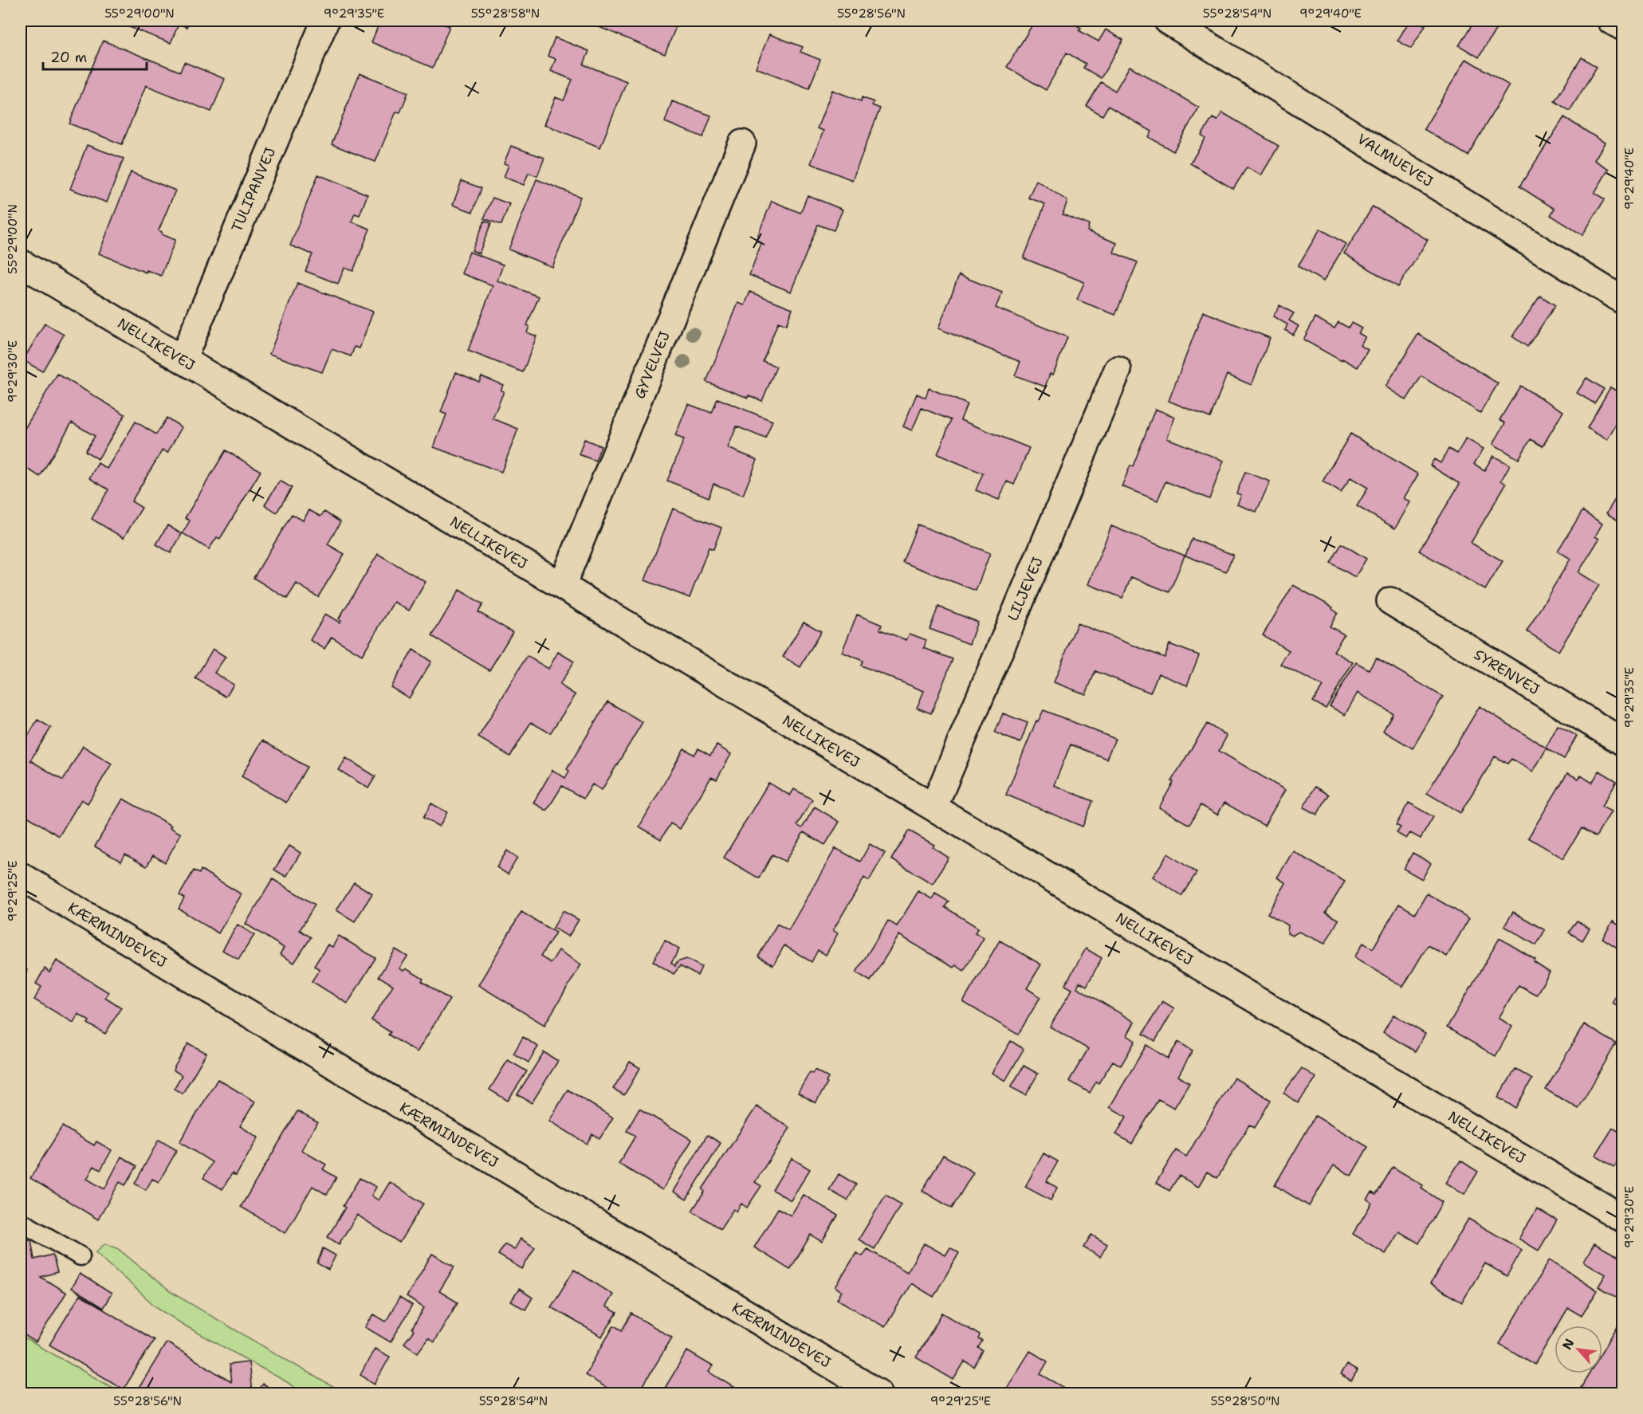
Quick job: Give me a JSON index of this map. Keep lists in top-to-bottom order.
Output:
{
  "streets": {
    "street": [
      "VALMUEVEJ",
      "TULIPANVEJ",
      "NELLIKEVEJ",
      "GYVELVEJ",
      "LILJEVEJ",
      "SYRENVEJ",
      "KÆRMINDEVEJ"
    ]
  },
  "crossings": [
    ["TULIPANVEJ", "NELLIKEVEJ"],
    ["NELLIKEVEJ", "GYVELVEJ"],
    ["NELLIKEVEJ", "LILJEVEJ"]
  ],
  "scale_bar": "20 m",
  "north": "top left",
  "coordinates": [
    "55°29'00\"N",
    "9°29'35\"E",
    "55°28'58\"N",
    "55°28'56\"N",
    "55°28'54\"N",
    "9°29'40\"E",
    "9°29'30\"E",
    "9°29'25\"E",
    "55°28'50\"N"
  ]
}
